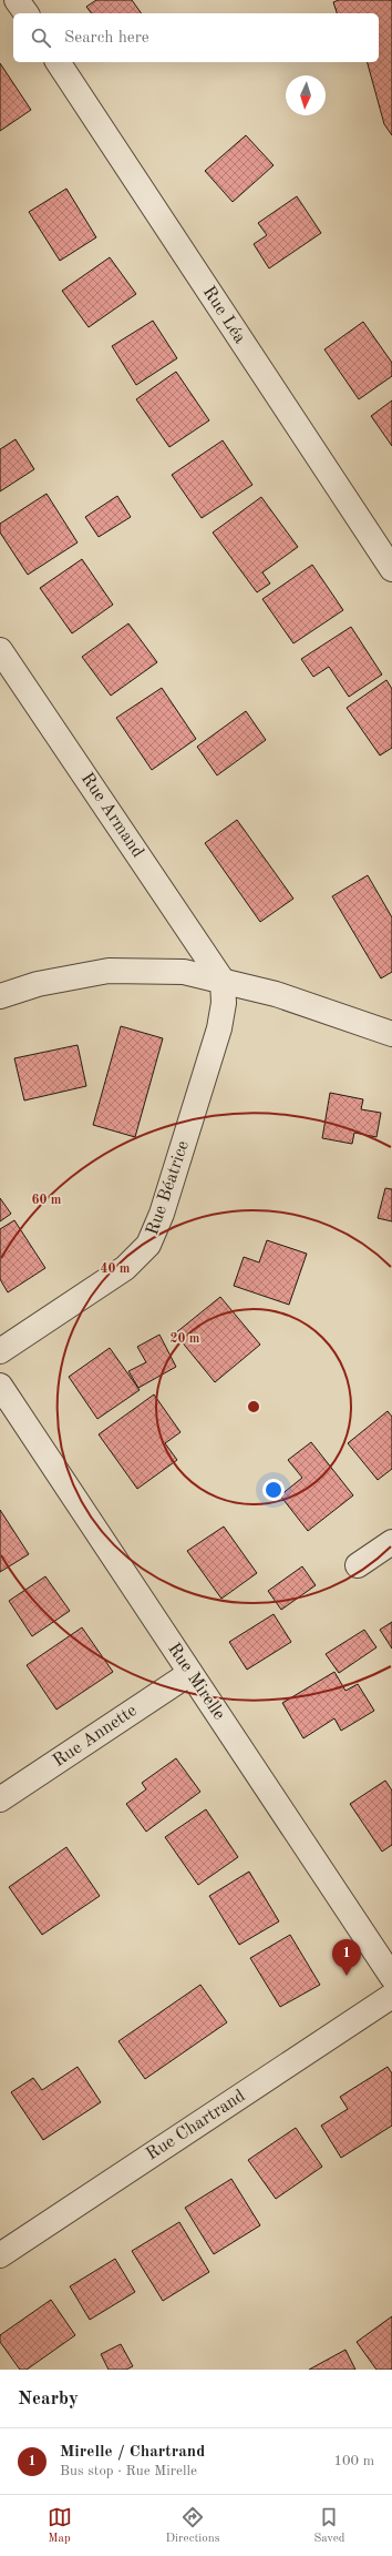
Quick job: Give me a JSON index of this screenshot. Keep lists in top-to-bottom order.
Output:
{
  "streets": {
    "street": [
      "Rue Léa",
      "Rue Armand",
      "Rue Béatrice",
      "Rue Mirelle",
      "Rue Annette",
      "Rue Chartrand"
    ]
  },
  "crossings": [
    ["Rue Armand", "Rue Béatrice"],
    ["Rue Mirelle", "Rue Annette"]
  ],
  "north": "bottom",
  "page": {
    "search": "Search here",
    "pins": "1",
    "heading": "Nearby",
    "list": [
      {
        "mark": "1",
        "name": "Mirelle / Chartrand",
        "note": "Bus stop · Rue Mirelle",
        "value": "100 m"
      }
    ],
    "nav": ["Map", "Directions", "Saved"]
  },
  "rings": ["60 m", "40 m", "20 m"]
}
